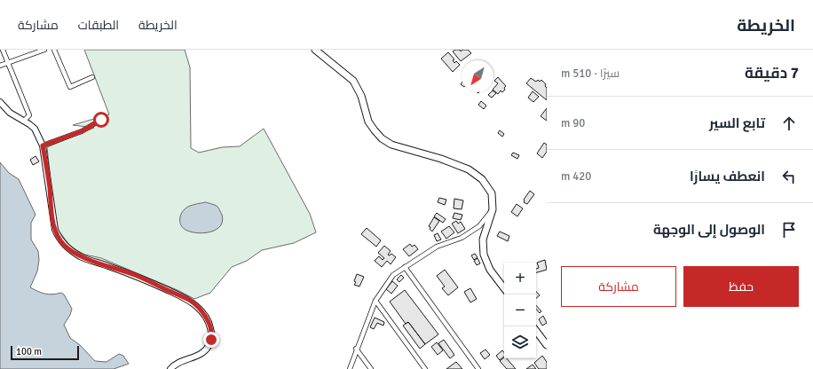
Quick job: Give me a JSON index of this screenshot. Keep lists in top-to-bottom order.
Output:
{
  "scale_bar": "100 m",
  "north": "bottom left",
  "page": {
    "header": "الخريطة",
    "nav": ["الخريطة", "الطبقات", "مشاركة"],
    "heading": ["7 دقيقة", "سيرًا · 510 m"],
    "list": [
      ["تابع السير", "90 m"],
      ["انعطف يسارًا", "420 m"],
      "الوصول إلى الوجهة"
    ],
    "buttons": ["حفظ", "مشاركة"],
    "map_buttons": ["+", "−"],
    "scale": "100 m"
  }
}
